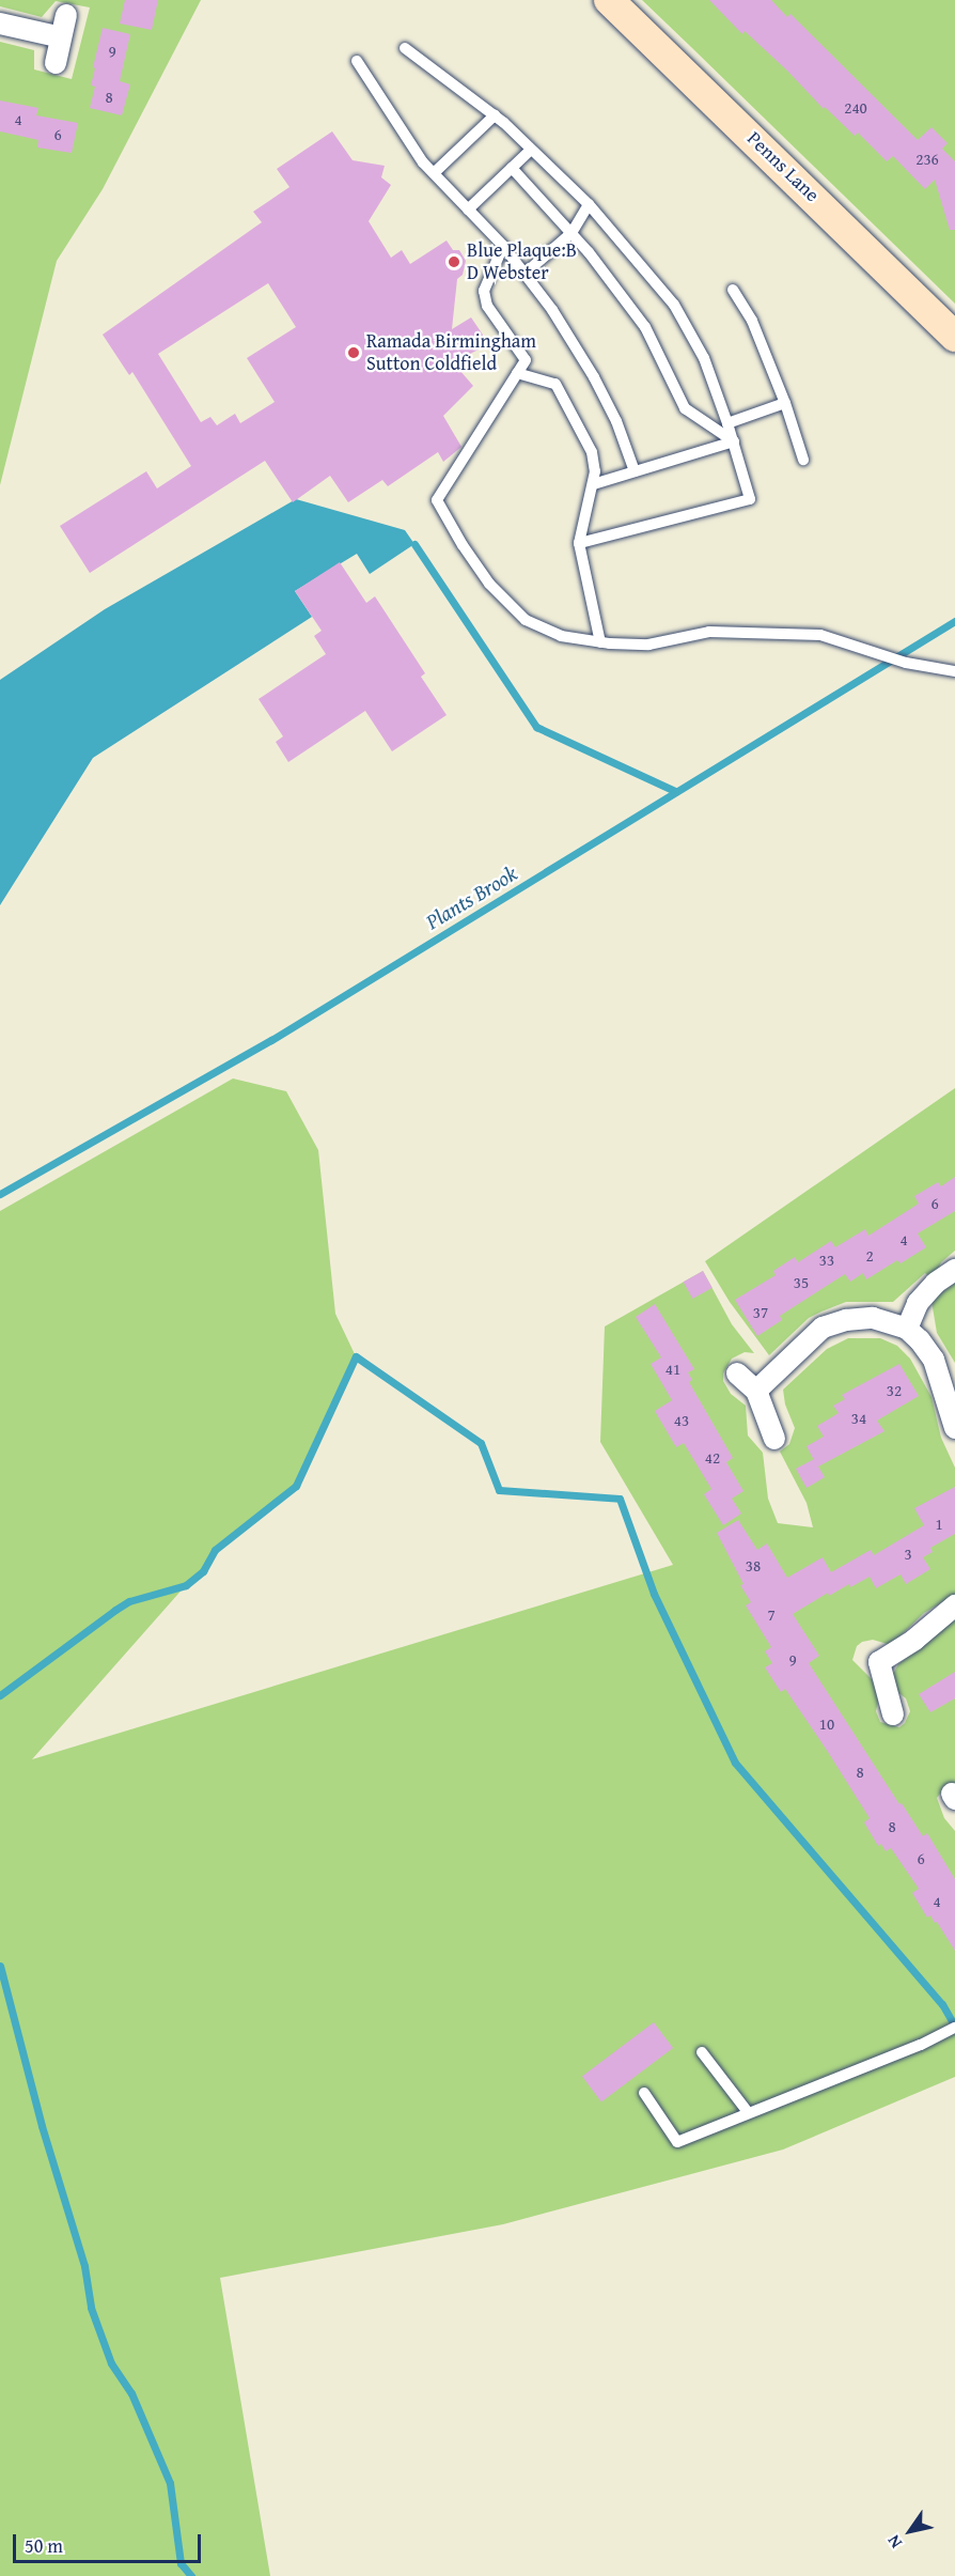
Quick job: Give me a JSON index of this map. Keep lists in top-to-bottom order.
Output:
{
  "streets": {
    "main road": ["Penns Lane"]
  },
  "water": ["Plants Brook"],
  "places": ["Blue Plaque:B D Webster", "Ramada Birmingham Sutton Coldfield"],
  "house_numbers": [
    "9",
    "8",
    "240",
    "4",
    "6",
    "236",
    "6",
    "4",
    "2",
    "33",
    "35",
    "37",
    "41",
    "32",
    "34",
    "43",
    "42",
    "1",
    "3",
    "38",
    "7",
    "9",
    "10",
    "8",
    "8",
    "6",
    "4"
  ],
  "scale_bar": "50 m",
  "north": "bottom left"
}
